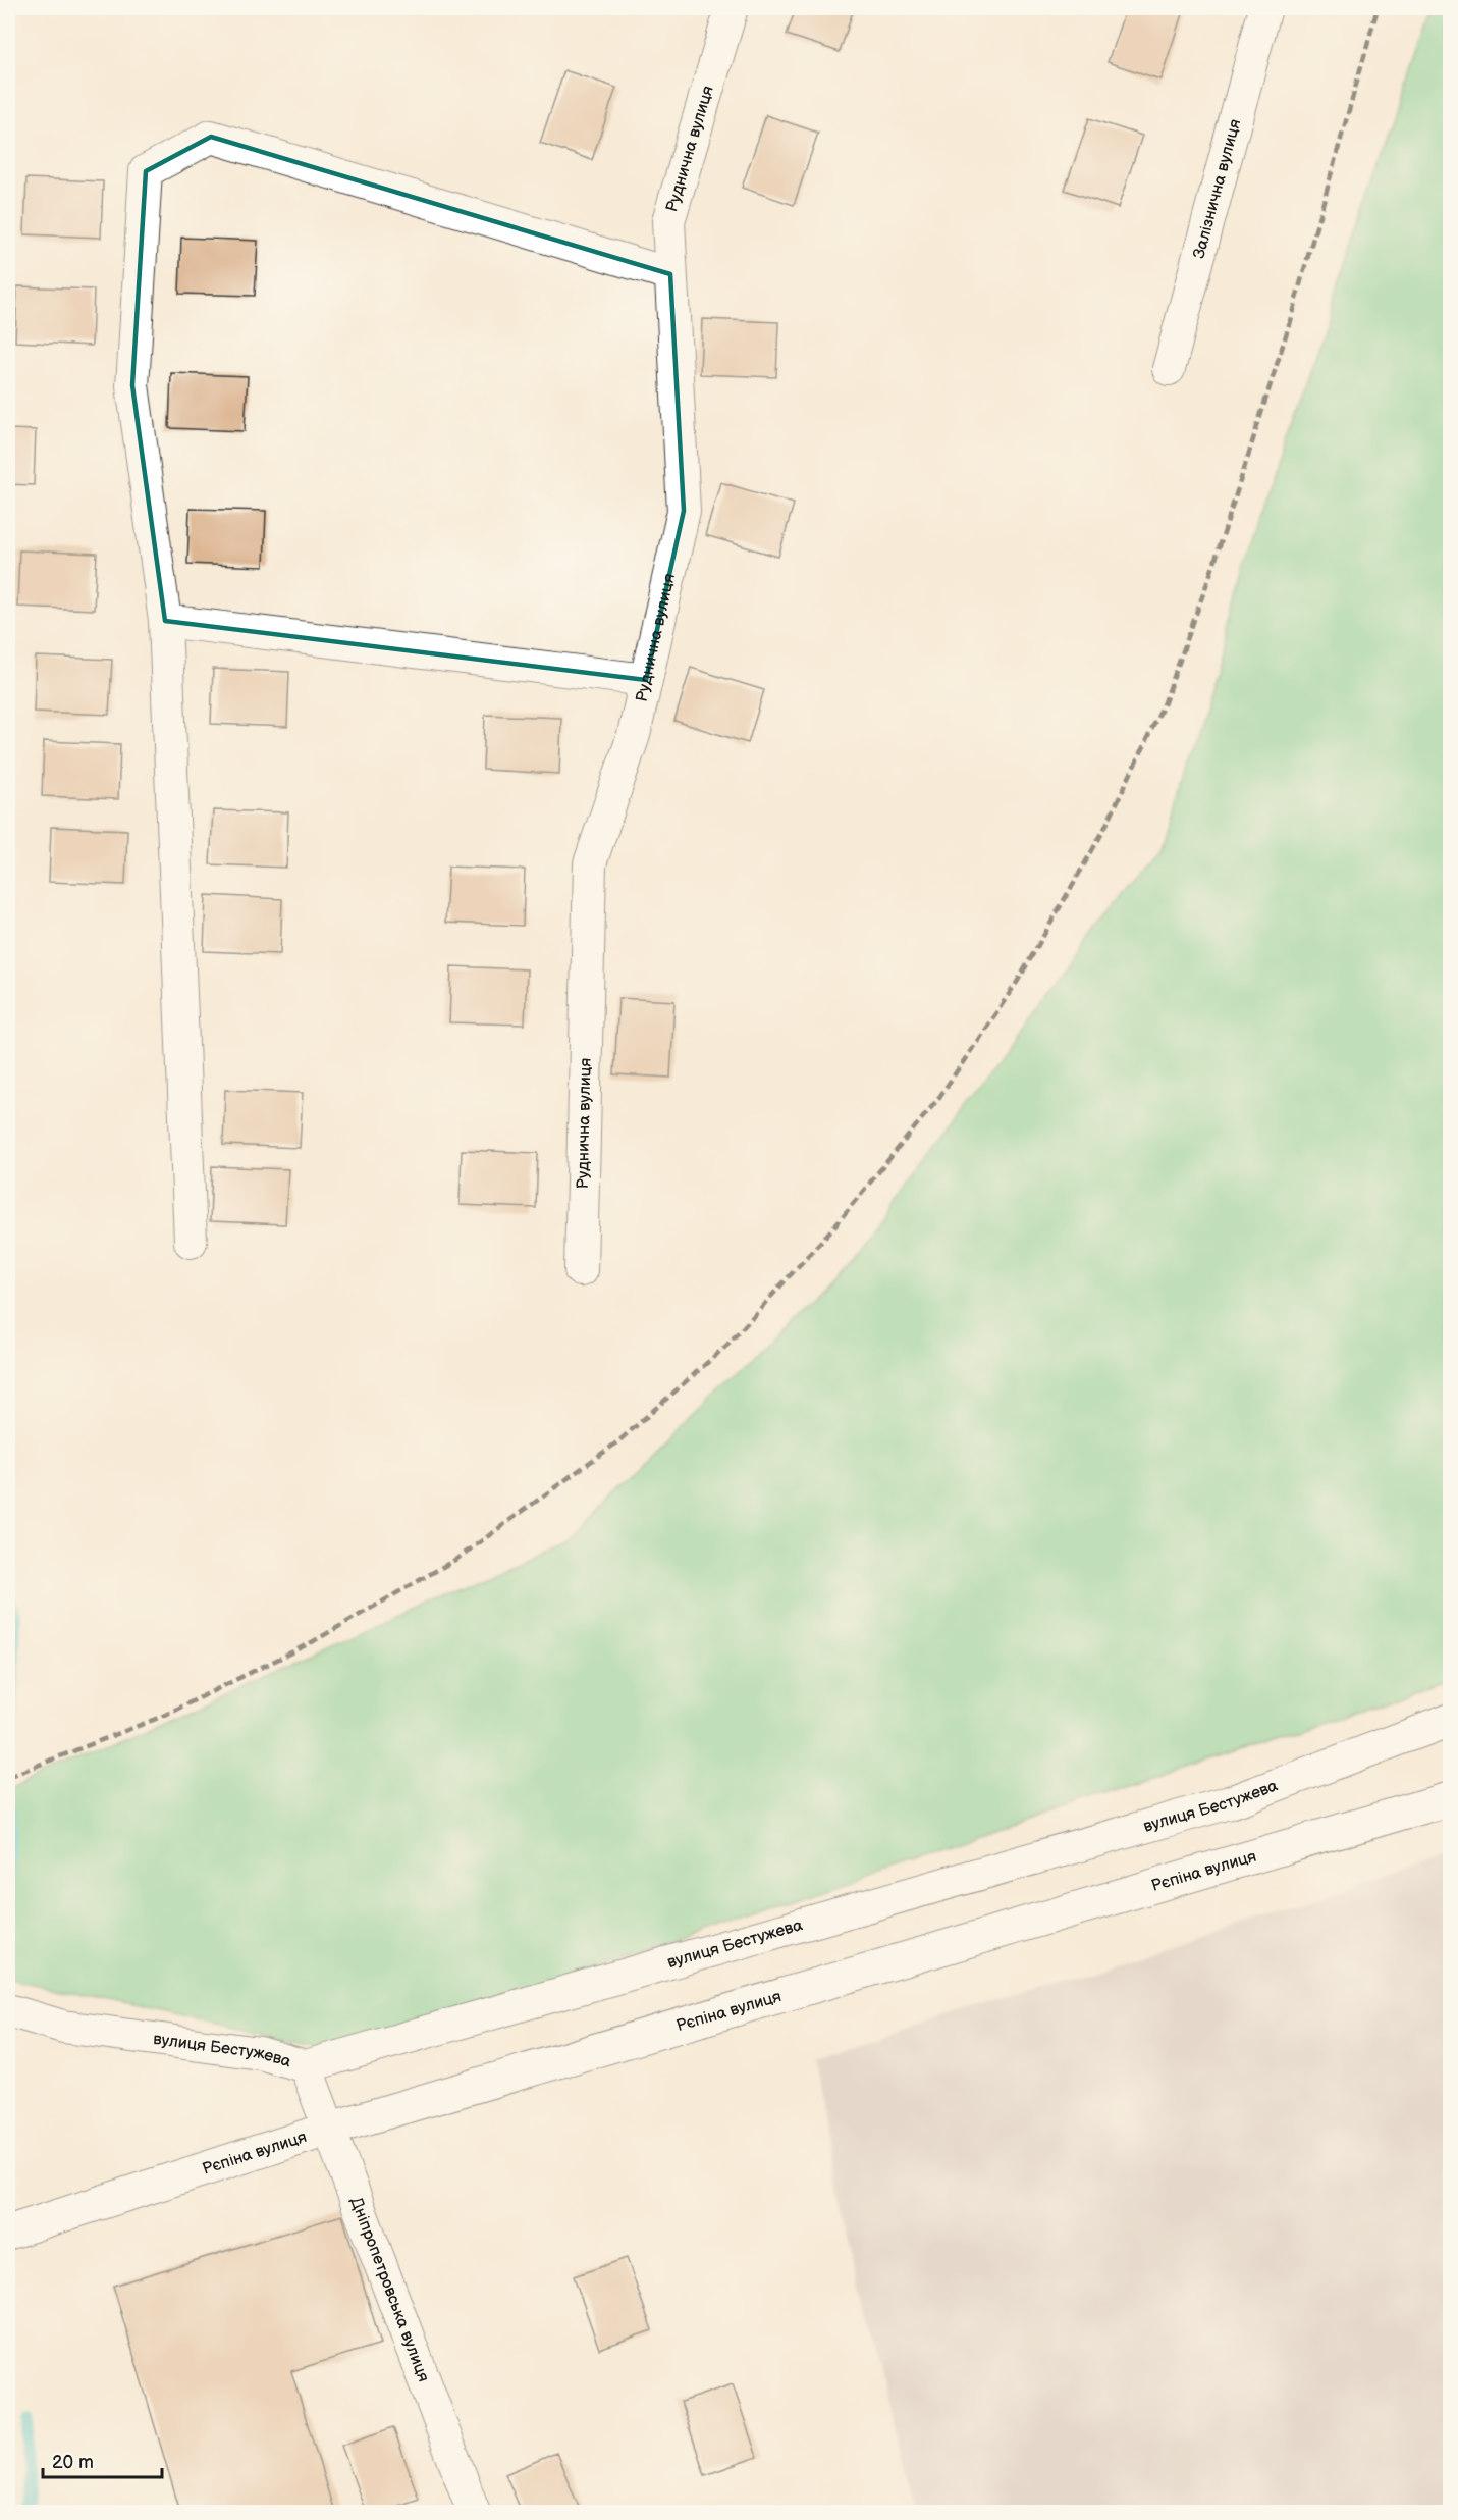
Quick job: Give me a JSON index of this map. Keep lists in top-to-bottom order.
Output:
{
  "streets": {
    "street": [
      "Руднична вулиця",
      "Залізнична вулиця",
      "вулиця Бестужева",
      "Рєпіна вулиця",
      "Дніпропетровська вулиця"
    ]
  },
  "crossings": [
    ["вулиця Бестужева", "Дніпропетровська вулиця"],
    ["Рєпіна вулиця", "Дніпропетровська вулиця"]
  ],
  "scale_bar": "20 m"
}
